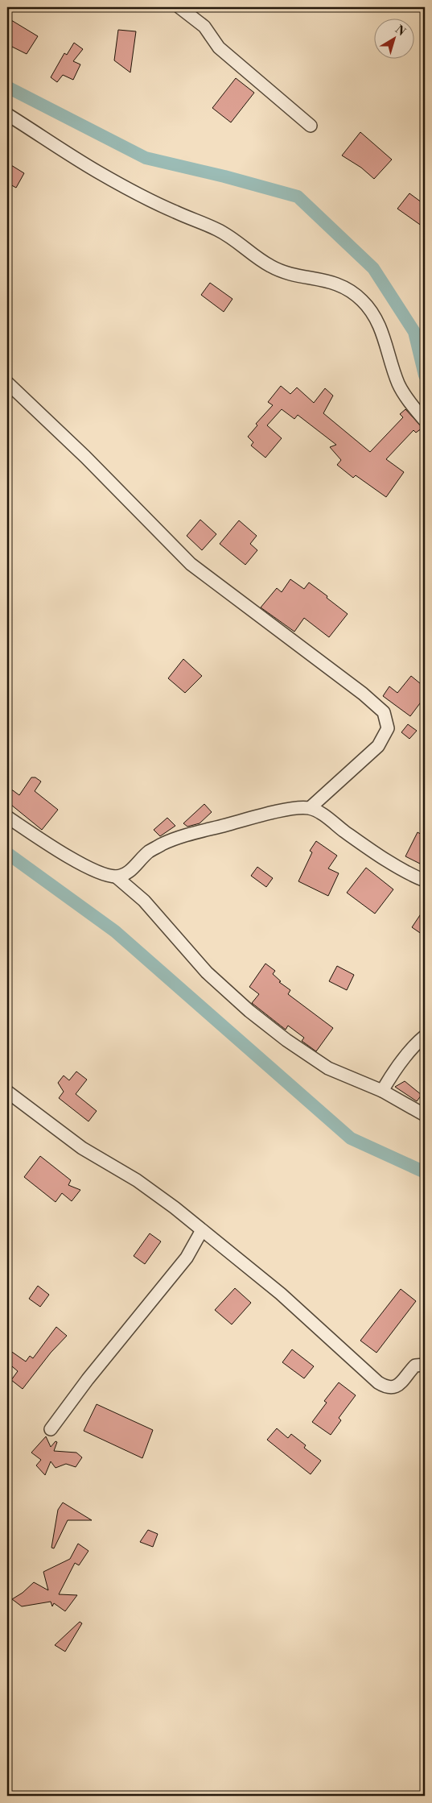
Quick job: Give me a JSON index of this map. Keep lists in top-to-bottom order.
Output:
{
  "north": "top right"
}
